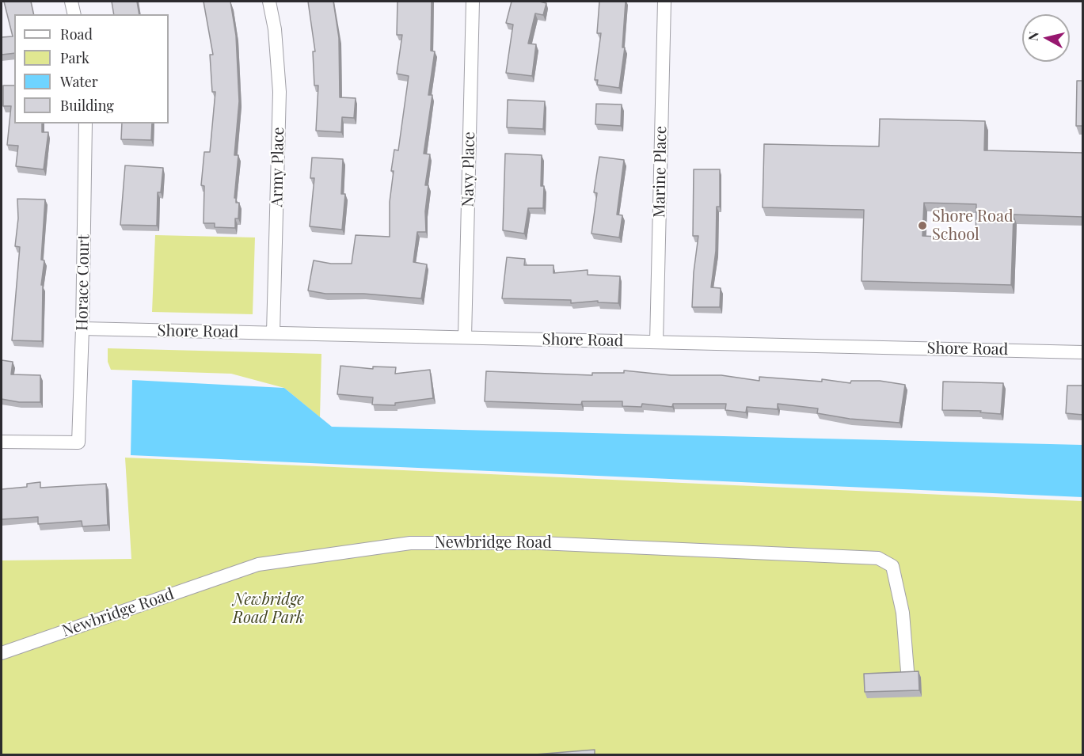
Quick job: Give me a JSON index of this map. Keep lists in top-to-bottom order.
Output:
{
  "streets": {
    "street": [
      "Army Place",
      "Navy Place",
      "Marine Place",
      "Horace Court",
      "Shore Road",
      "Newbridge Road"
    ]
  },
  "crossings": [
    ["Army Place", "Shore Road"],
    ["Navy Place", "Shore Road"],
    ["Marine Place", "Shore Road"],
    ["Horace Court", "Shore Road"]
  ],
  "parks": ["Newbridge Road Park"],
  "places": ["Shore Road School"],
  "legend": [
    "Road",
    "Park",
    "Water",
    "Building"
  ],
  "north": "left"
}
